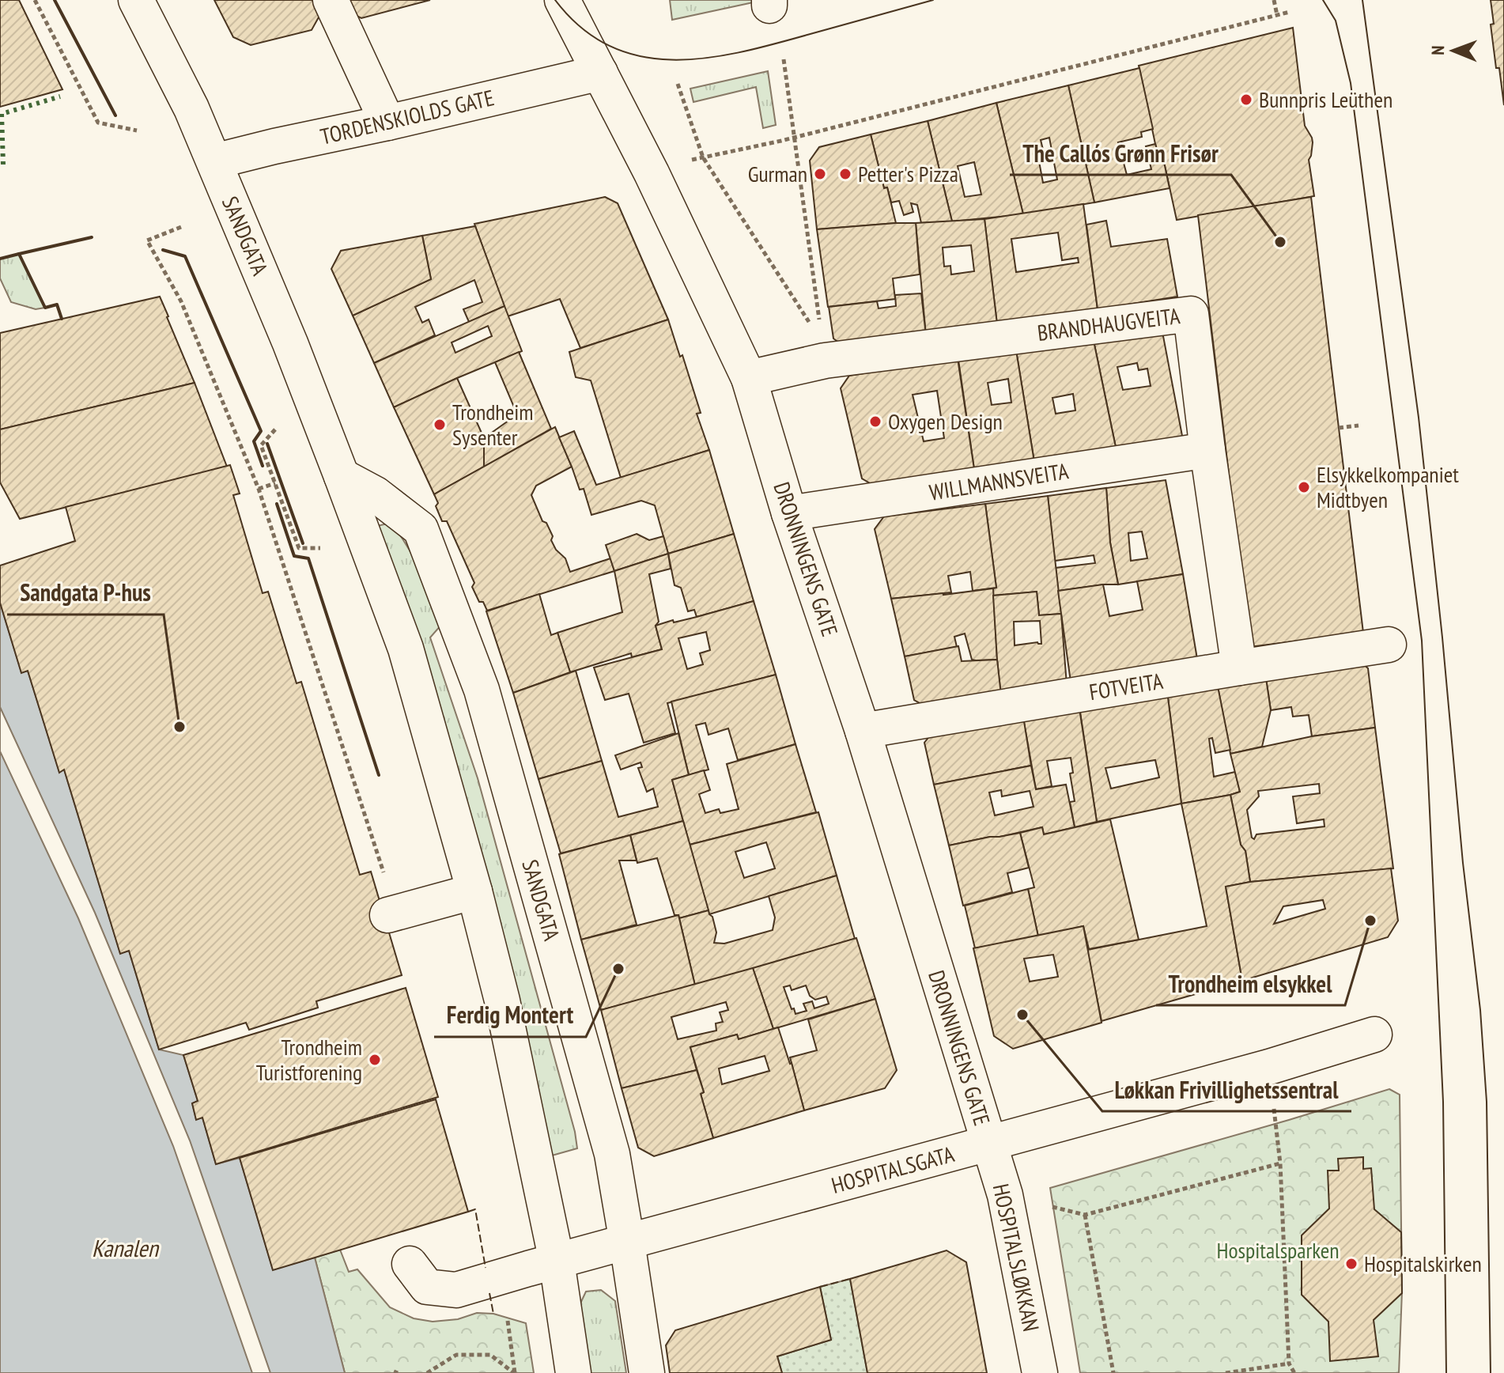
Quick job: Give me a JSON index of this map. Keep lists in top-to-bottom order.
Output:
{
  "streets": {
    "street": [
      "TORDENSKIOLDS GATE",
      "SANDGATA",
      "BRANDHAUGVEITA",
      "WILLMANNSVEITA",
      "DRONNINGENS GATE",
      "FOTVEITA",
      "HOSPITALSGATA",
      "HOSPITALSLØKKAN"
    ]
  },
  "crossings": [
    ["TORDENSKIOLDS GATE", "SANDGATA"],
    ["TORDENSKIOLDS GATE", "DRONNINGENS GATE"],
    ["SANDGATA", "HOSPITALSGATA"],
    ["BRANDHAUGVEITA", "WILLMANNSVEITA"],
    ["BRANDHAUGVEITA", "DRONNINGENS GATE"],
    ["BRANDHAUGVEITA", "FOTVEITA"],
    ["WILLMANNSVEITA", "DRONNINGENS GATE"],
    ["DRONNINGENS GATE", "FOTVEITA"],
    ["DRONNINGENS GATE", "HOSPITALSGATA"],
    ["DRONNINGENS GATE", "HOSPITALSLØKKAN"],
    ["HOSPITALSGATA", "HOSPITALSLØKKAN"]
  ],
  "water": ["Kanalen"],
  "parks": ["Hospitalsparken"],
  "places": [
    "Bunnpris Leüthen",
    "Gurman",
    "Petter's Pizza",
    "The Callós Grønn Frisør",
    "Oxygen Design",
    "Trondheim Sysenter",
    "Elsykkelkompaniet Midtbyen",
    "Sandgata P-hus",
    "Trondheim elsykkel",
    "Ferdig Montert",
    "Løkkan Frivillighetssentral",
    "Trondheim Turistforening",
    "Hospitalskirken"
  ],
  "north": "left"
}
